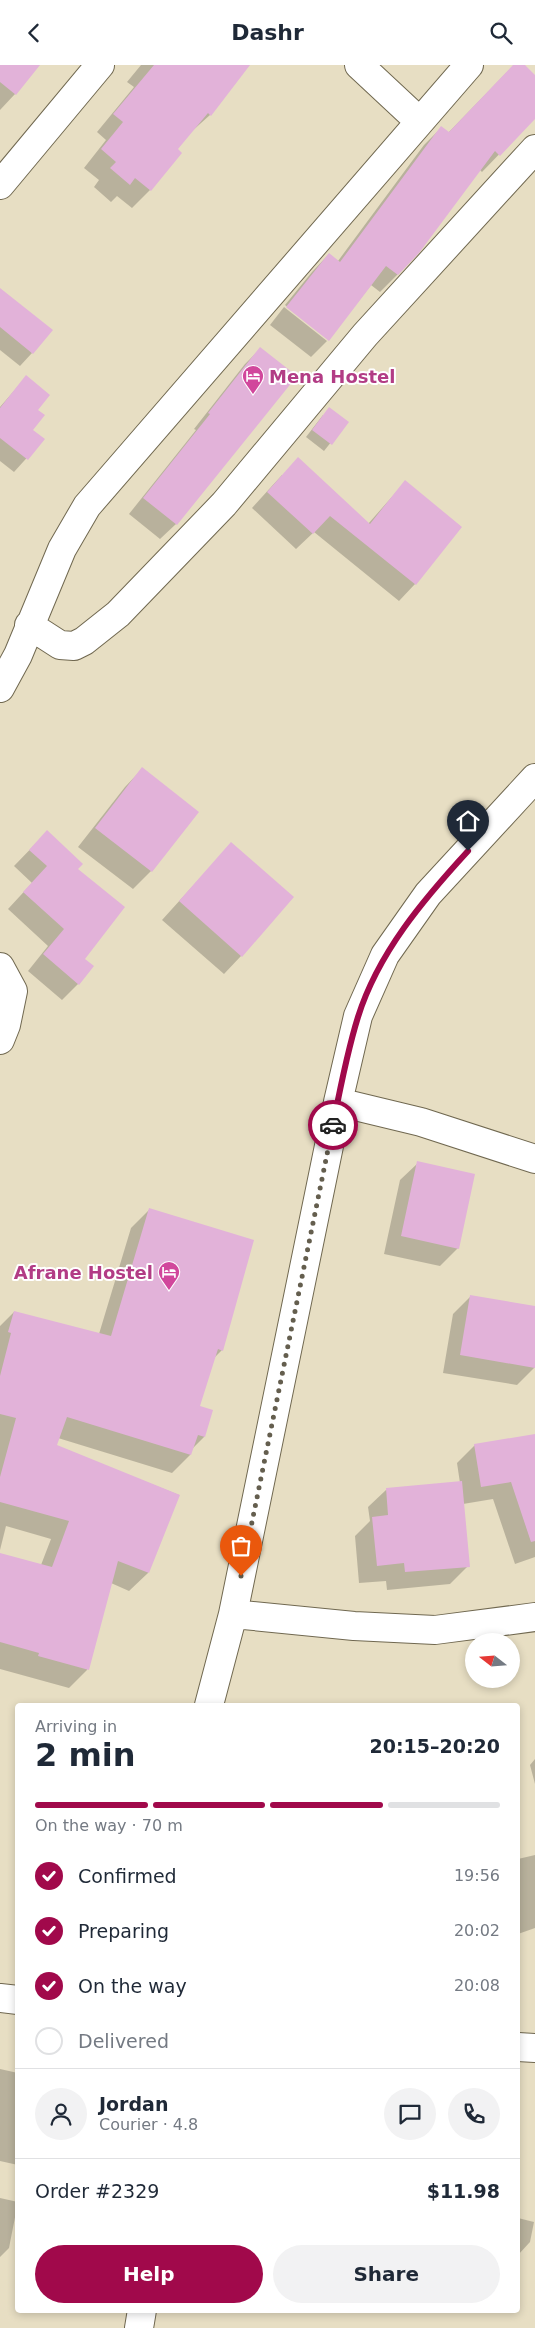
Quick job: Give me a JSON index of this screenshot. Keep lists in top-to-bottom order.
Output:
{
  "places": {
    "hotel": ["Mena Hostel", "Afrane Hostel"]
  },
  "north": "left",
  "page": {
    "header": "Dashr",
    "heading": ["2 min", "Arriving in", "20:15–20:20"],
    "panel": [
      "Jordan",
      "Courier · 4.8",
      "Order #2329",
      "$11.98"
    ],
    "bar": "On the way · 70 m",
    "list": [
      ["Confirmed", "19:56"],
      ["Preparing", "20:02"],
      ["On the way", "20:08"],
      "Delivered"
    ],
    "buttons": ["Help", "Share"]
  }
}
